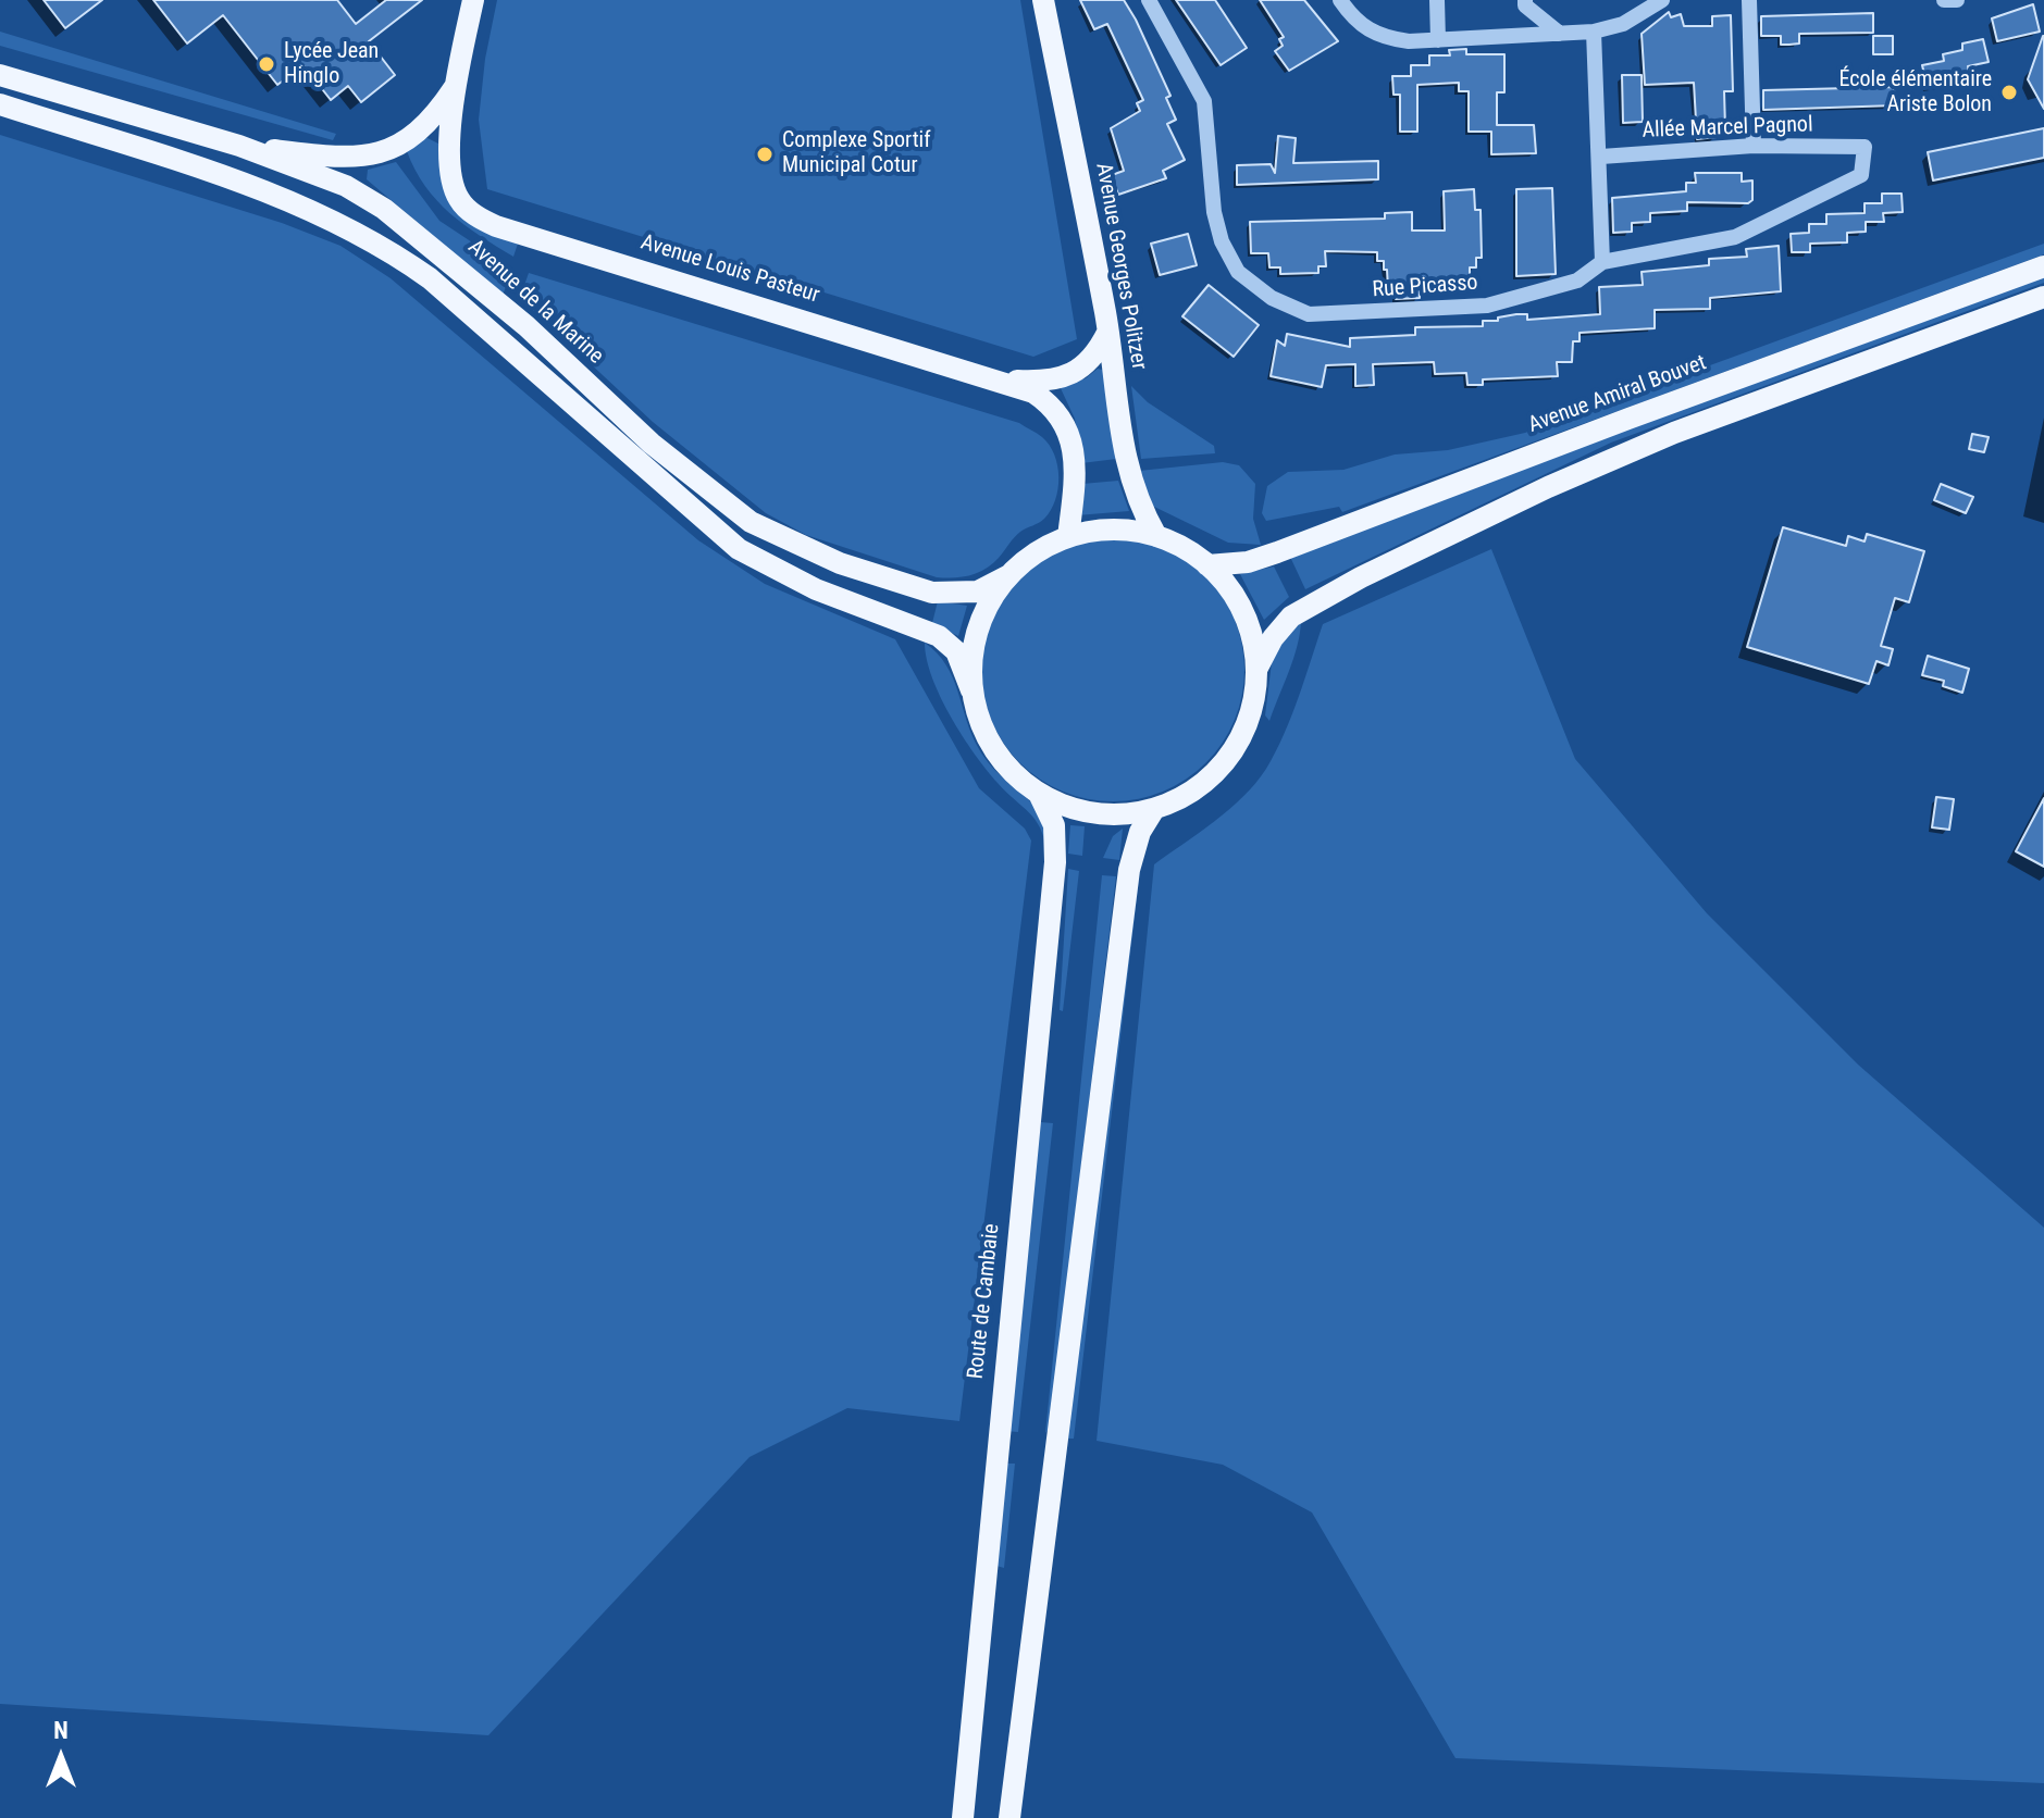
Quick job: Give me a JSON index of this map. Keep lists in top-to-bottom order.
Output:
{
  "streets": {
    "main road": [
      "Avenue Georges Politzer",
      "Avenue Louis Pasteur",
      "Avenue de la Marine",
      "Avenue Amiral Bouvet",
      "Route de Cambaie"
    ],
    "street": ["Allée Marcel Pagnol", "Rue Picasso"]
  },
  "crossings": [
    ["Allée Marcel Pagnol", "Rue Picasso"],
    ["Avenue Georges Politzer", "Avenue Louis Pasteur"],
    ["Avenue Georges Politzer", "Avenue de la Marine"],
    ["Avenue Georges Politzer", "Avenue Amiral Bouvet"],
    ["Avenue Georges Politzer", "Route de Cambaie"],
    ["Avenue Louis Pasteur", "Avenue de la Marine"],
    ["Avenue Louis Pasteur", "Avenue Amiral Bouvet"],
    ["Avenue Louis Pasteur", "Route de Cambaie"],
    ["Avenue de la Marine", "Avenue Amiral Bouvet"],
    ["Avenue de la Marine", "Route de Cambaie"],
    ["Avenue Amiral Bouvet", "Route de Cambaie"]
  ],
  "places": ["Lycée Jean Hinglo", "École élémentaire Ariste Bolon", "Complexe Sportif Municipal Cotur"],
  "north": "top"
}
